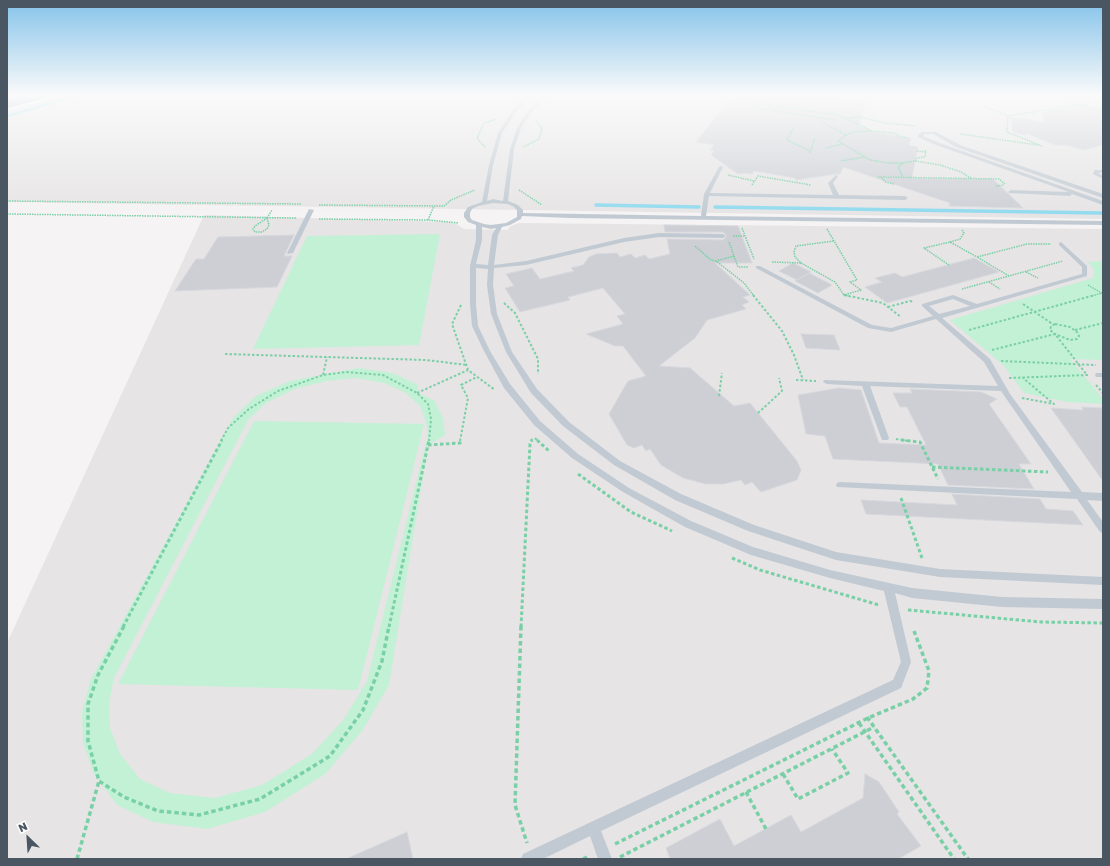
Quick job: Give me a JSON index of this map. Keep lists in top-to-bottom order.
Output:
{
  "north": "top left"
}
